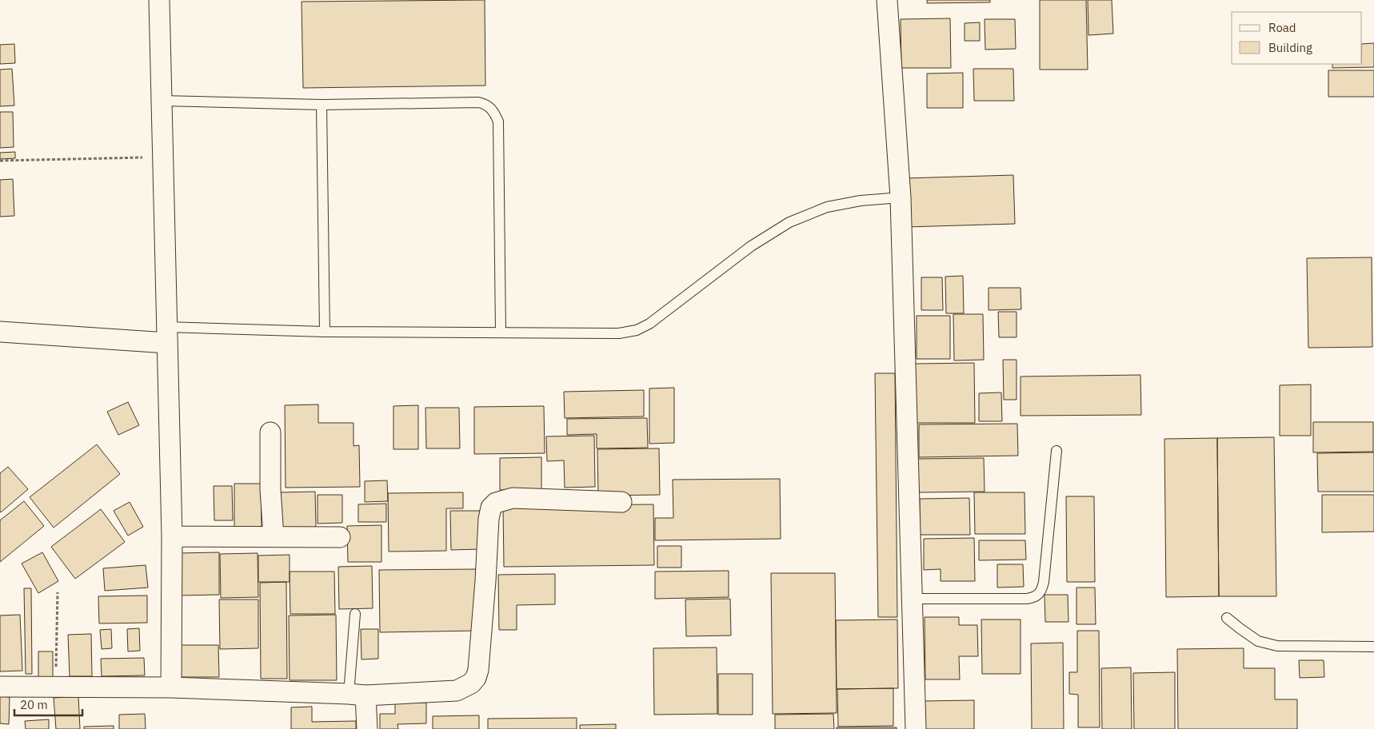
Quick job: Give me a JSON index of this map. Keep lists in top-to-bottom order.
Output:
{
  "legend": ["Road", "Building"],
  "scale_bar": "20 m"
}
